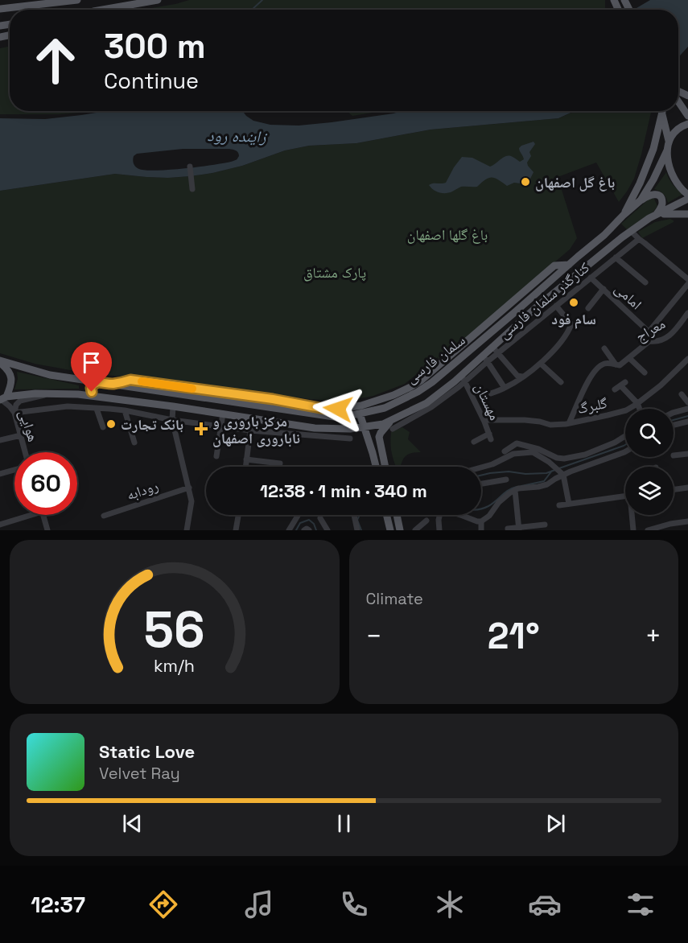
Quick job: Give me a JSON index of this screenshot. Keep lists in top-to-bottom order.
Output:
{
  "streets": {
    "main road": ["سلمان فارسی"],
    "street": [
      "امامی",
      "کنارگذر سلمان فارسی",
      "معراج",
      "مهستان",
      "گلبرگ",
      "هوایی",
      "رودابه"
    ]
  },
  "crossings": [
    ["امامی", "کنارگذر سلمان فارسی"],
    ["کنارگذر سلمان فارسی", "سلمان فارسی"],
    ["معراج", "گلبرگ"],
    ["سلمان فارسی", "مهستان"],
    ["سلمان فارسی", "هوایی"],
    ["مهستان", "گلبرگ"]
  ],
  "water": ["زاینده رود"],
  "parks": ["باغ گلها اصفهان", "پارک مشتاق"],
  "places": {
    "other": ["باغ گل اصفهان", "سام فود", "بانک تجارت"],
    "health": ["مرکز باروری و ناباروری اصفهان"]
  },
  "page": {
    "turn": ["300 m", "Continue"],
    "limit": "60",
    "trip": "12:38 · 1 min · 340 m",
    "tile": "Climate",
    "heat": ["−", "21°", "+"],
    "song": ["Static Love", "Velvet Ray"],
    "tabs": "12:37",
    "gauge": ["56", "km/h"]
  }
}
